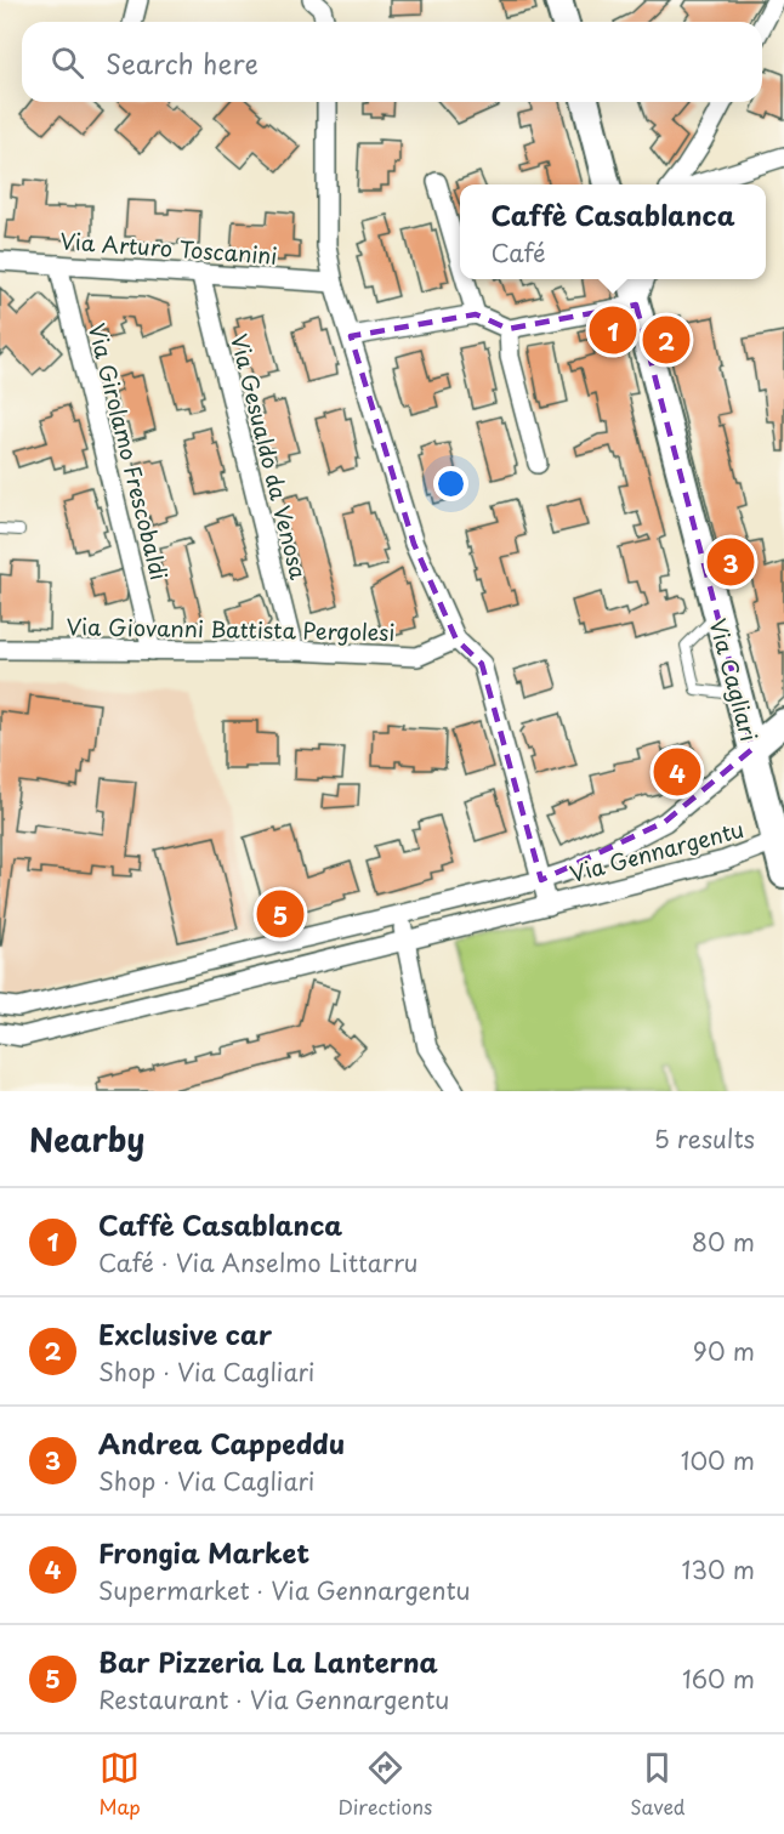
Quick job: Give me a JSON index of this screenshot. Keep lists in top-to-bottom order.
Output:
{
  "streets": {
    "main road": ["Via Cagliari"],
    "street": [
      "Via Arturo Toscanini",
      "Via Girolamo Frescobaldi",
      "Via Gesualdo da Venosa",
      "Via Giovanni Battista Pergolesi",
      "Via Gennargentu"
    ]
  },
  "crossings": [
    ["Via Arturo Toscanini", "Via Girolamo Frescobaldi"],
    ["Via Arturo Toscanini", "Via Gesualdo da Venosa"],
    ["Via Girolamo Frescobaldi", "Via Giovanni Battista Pergolesi"],
    ["Via Gesualdo da Venosa", "Via Giovanni Battista Pergolesi"],
    ["Via Cagliari", "Via Gennargentu"]
  ],
  "page": {
    "search": "Search here",
    "popup": ["Caffè Casablanca", "Café"],
    "pins": [
      "1",
      "2",
      "3",
      "4",
      "5"
    ],
    "heading": ["Nearby", "5 results"],
    "list": [
      {
        "mark": "1",
        "name": "Caffè Casablanca",
        "note": "Café · Via Anselmo Littarru",
        "value": "80 m"
      },
      {
        "mark": "2",
        "name": "Exclusive car",
        "note": "Shop · Via Cagliari",
        "value": "90 m"
      },
      {
        "mark": "3",
        "name": "Andrea Cappeddu",
        "note": "Shop · Via Cagliari",
        "value": "100 m"
      },
      {
        "mark": "4",
        "name": "Frongia Market",
        "note": "Supermarket · Via Gennargentu",
        "value": "130 m"
      },
      {
        "mark": "5",
        "name": "Bar Pizzeria La Lanterna",
        "note": "Restaurant · Via Gennargentu",
        "value": "160 m"
      }
    ],
    "nav": ["Map", "Directions", "Saved"]
  }
}
